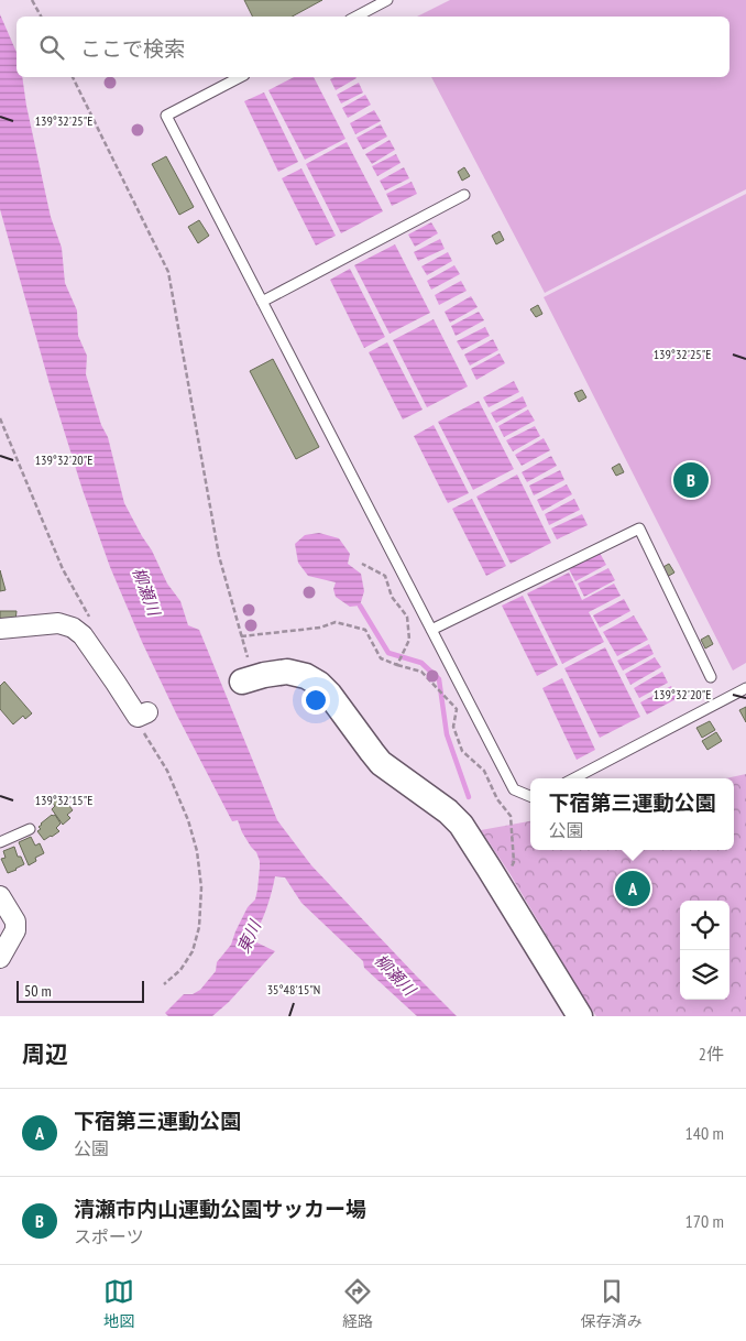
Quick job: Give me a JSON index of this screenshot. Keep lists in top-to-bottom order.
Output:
{
  "water": ["柳瀬川", "東川"],
  "scale_bar": "50 m",
  "page": {
    "search": "ここで検索",
    "pins": ["B", "A"],
    "popup": ["下宿第三運動公園", "公園"],
    "scale": "50 m",
    "heading": ["周辺", "2件"],
    "list": [
      {
        "mark": "A",
        "name": "下宿第三運動公園",
        "note": "公園",
        "value": "140 m"
      },
      {
        "mark": "B",
        "name": "清瀬市内山運動公園サッカー場",
        "note": "スポーツ",
        "value": "170 m"
      }
    ],
    "nav": ["地図", "経路", "保存済み"]
  },
  "coordinates": [
    "139°32'25\"E",
    "139°32'20\"E",
    "139°32'15\"E",
    "35°48'15\"N"
  ]
}
